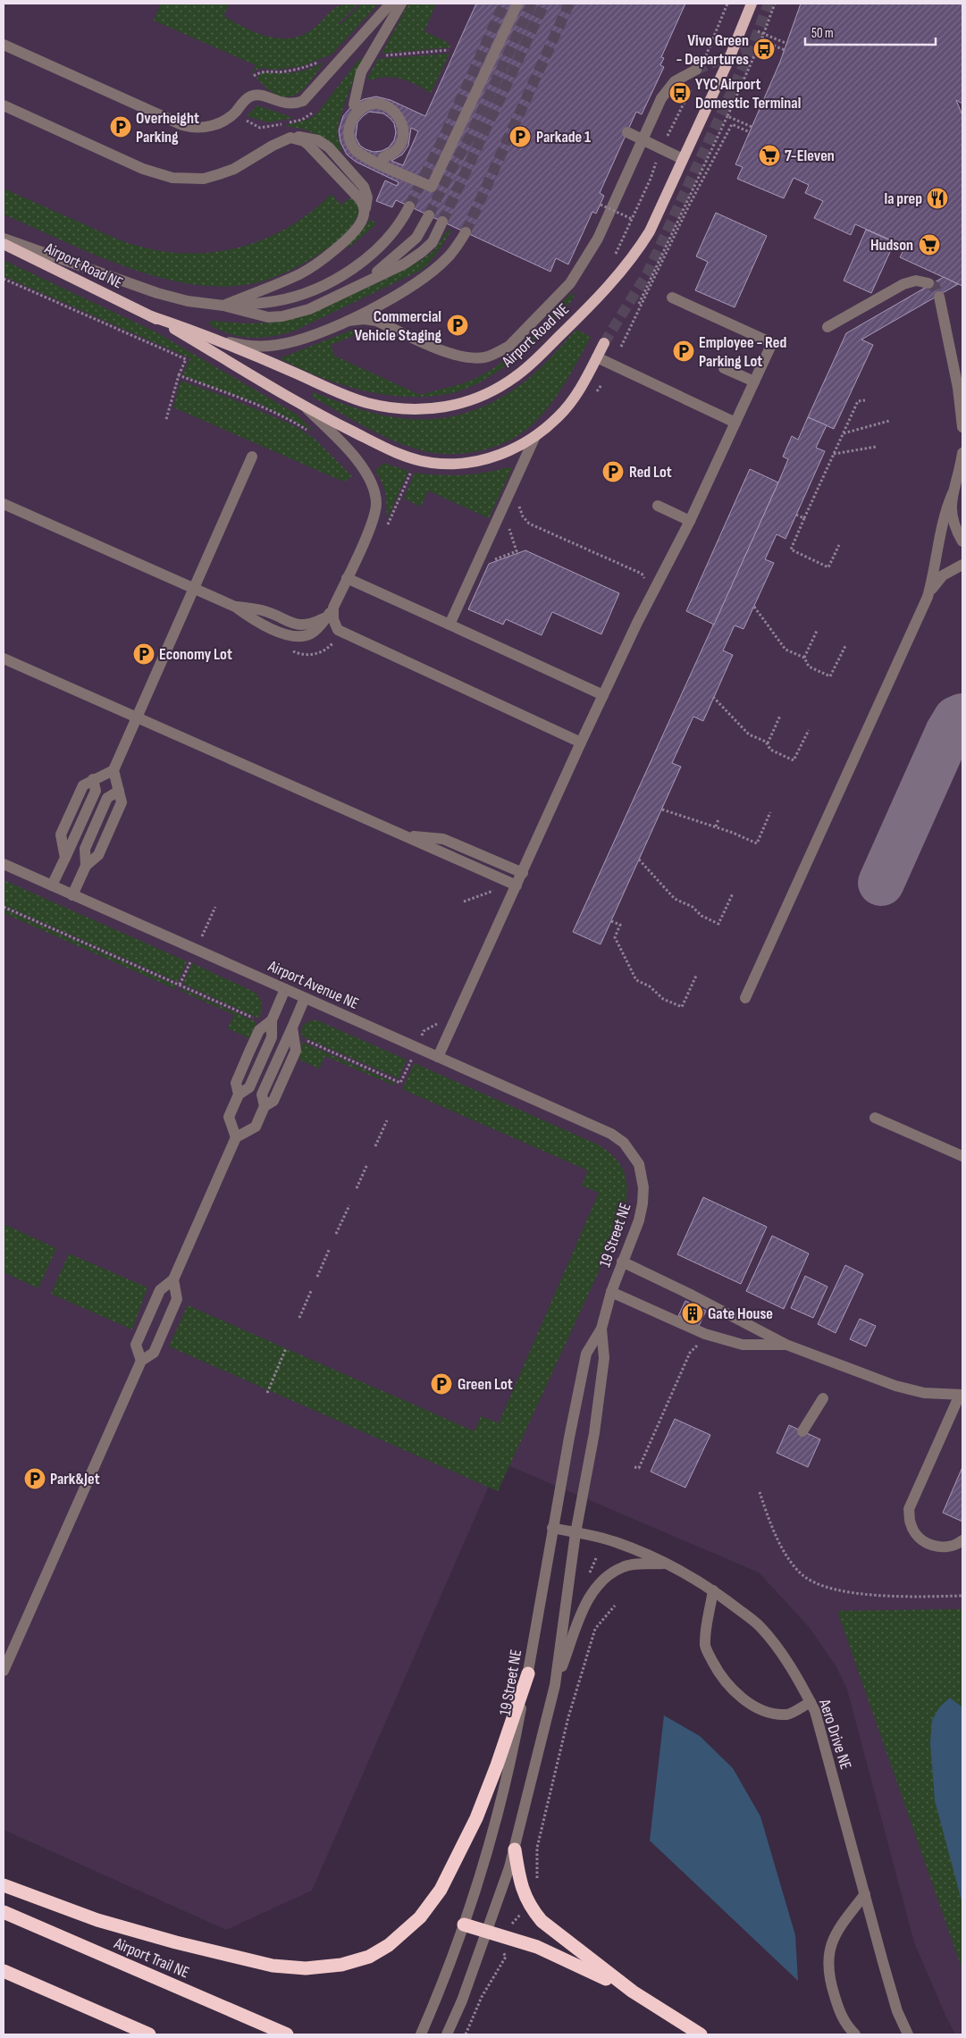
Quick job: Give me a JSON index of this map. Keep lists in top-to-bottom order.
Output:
{
  "streets": {
    "highway": ["Airport Trail NE"],
    "main road": ["Airport Road NE"],
    "street": ["Airport Avenue NE", "19 Street NE", "Aero Drive NE"]
  },
  "crossings": [
    ["Airport Avenue NE", "19 Street NE"],
    ["19 Street NE", "Aero Drive NE"]
  ],
  "places": {
    "bus stop": ["Vivo Green - Departures", "YYC Airport Domestic Terminal"],
    "parking": [
      "Overheight Parking",
      "Parkade 1",
      "Commercial Vehicle Staging",
      "Employee - Red Parking Lot",
      "Red Lot",
      "Economy Lot",
      "Green Lot",
      "Park&Jet"
    ],
    "supermarket": ["7-Eleven", "Hudson"],
    "restaurant": ["la prep"],
    "building": ["Gate House"]
  },
  "scale_bar": "50 m"
}
